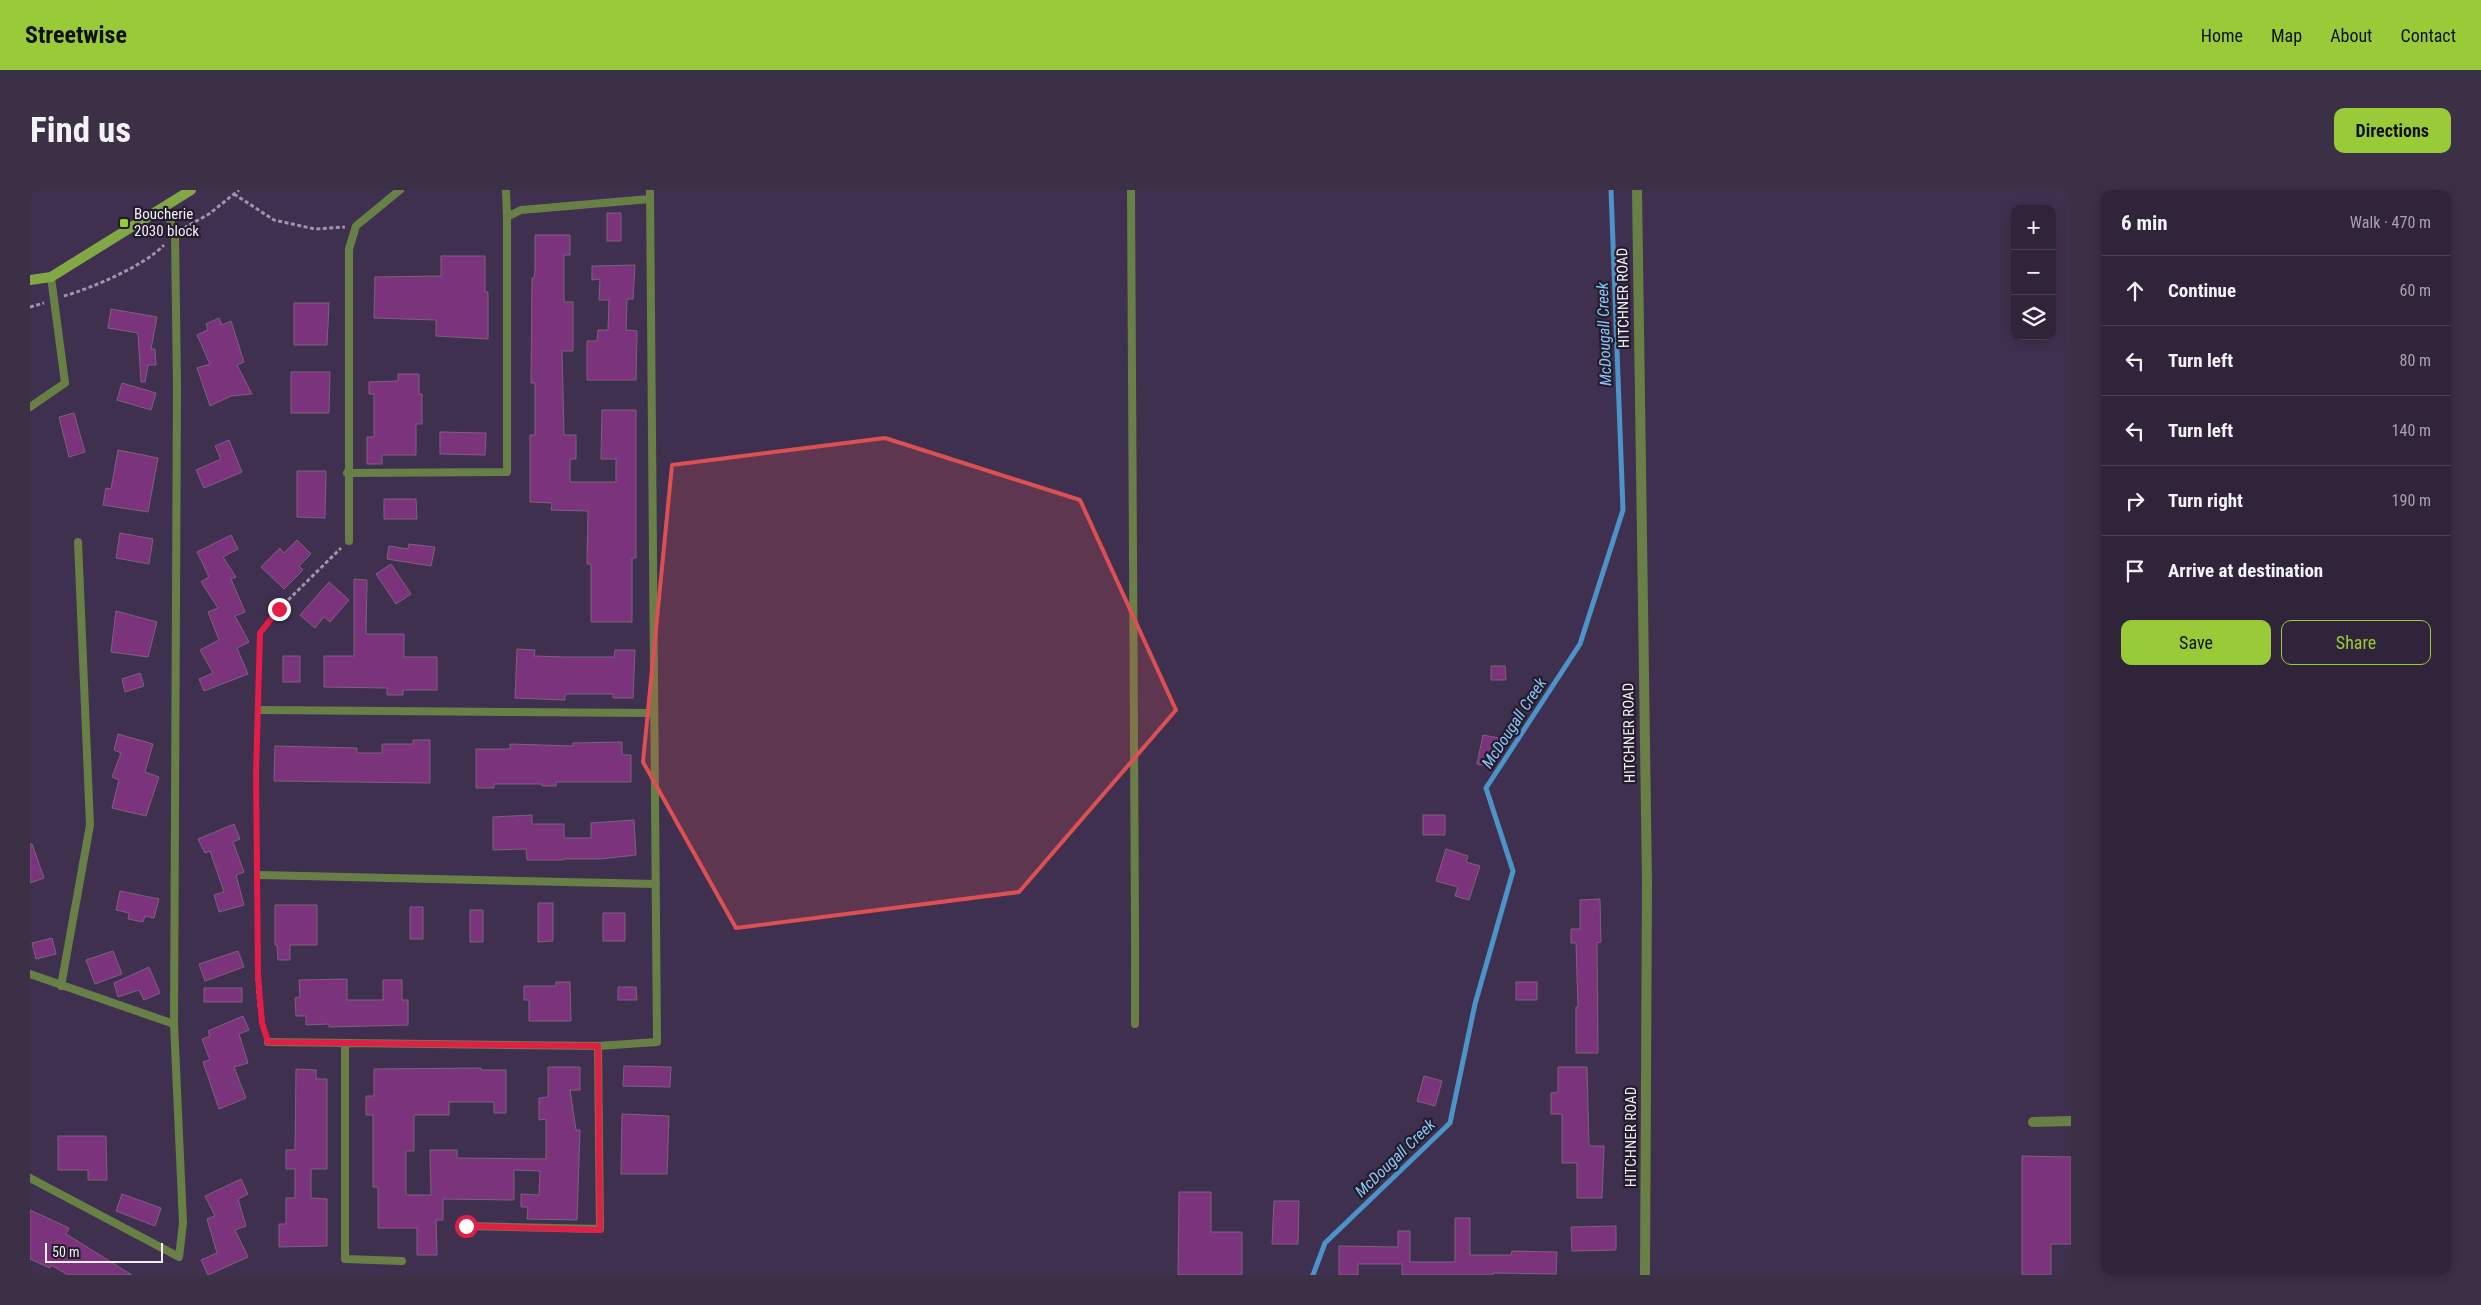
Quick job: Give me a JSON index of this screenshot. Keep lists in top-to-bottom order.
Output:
{
  "streets": {
    "street": ["HITCHNER ROAD"]
  },
  "water": ["McDougall Creek"],
  "places": {
    "transit": ["Boucherie 2030 block"]
  },
  "scale_bar": "50 m",
  "page": {
    "header": "Streetwise",
    "nav": [
      "Home",
      "Map",
      "About",
      "Contact"
    ],
    "buttons": [
      "Directions",
      ["Save", "Share"]
    ],
    "title": "Find us",
    "heading": ["6 min", "Walk · 470 m"],
    "map_buttons": ["+", "−"],
    "list": [
      ["Continue", "60 m"],
      ["Turn left", "80 m"],
      ["Turn left", "140 m"],
      ["Turn right", "190 m"],
      "Arrive at destination"
    ],
    "scale": "50 m"
  }
}
